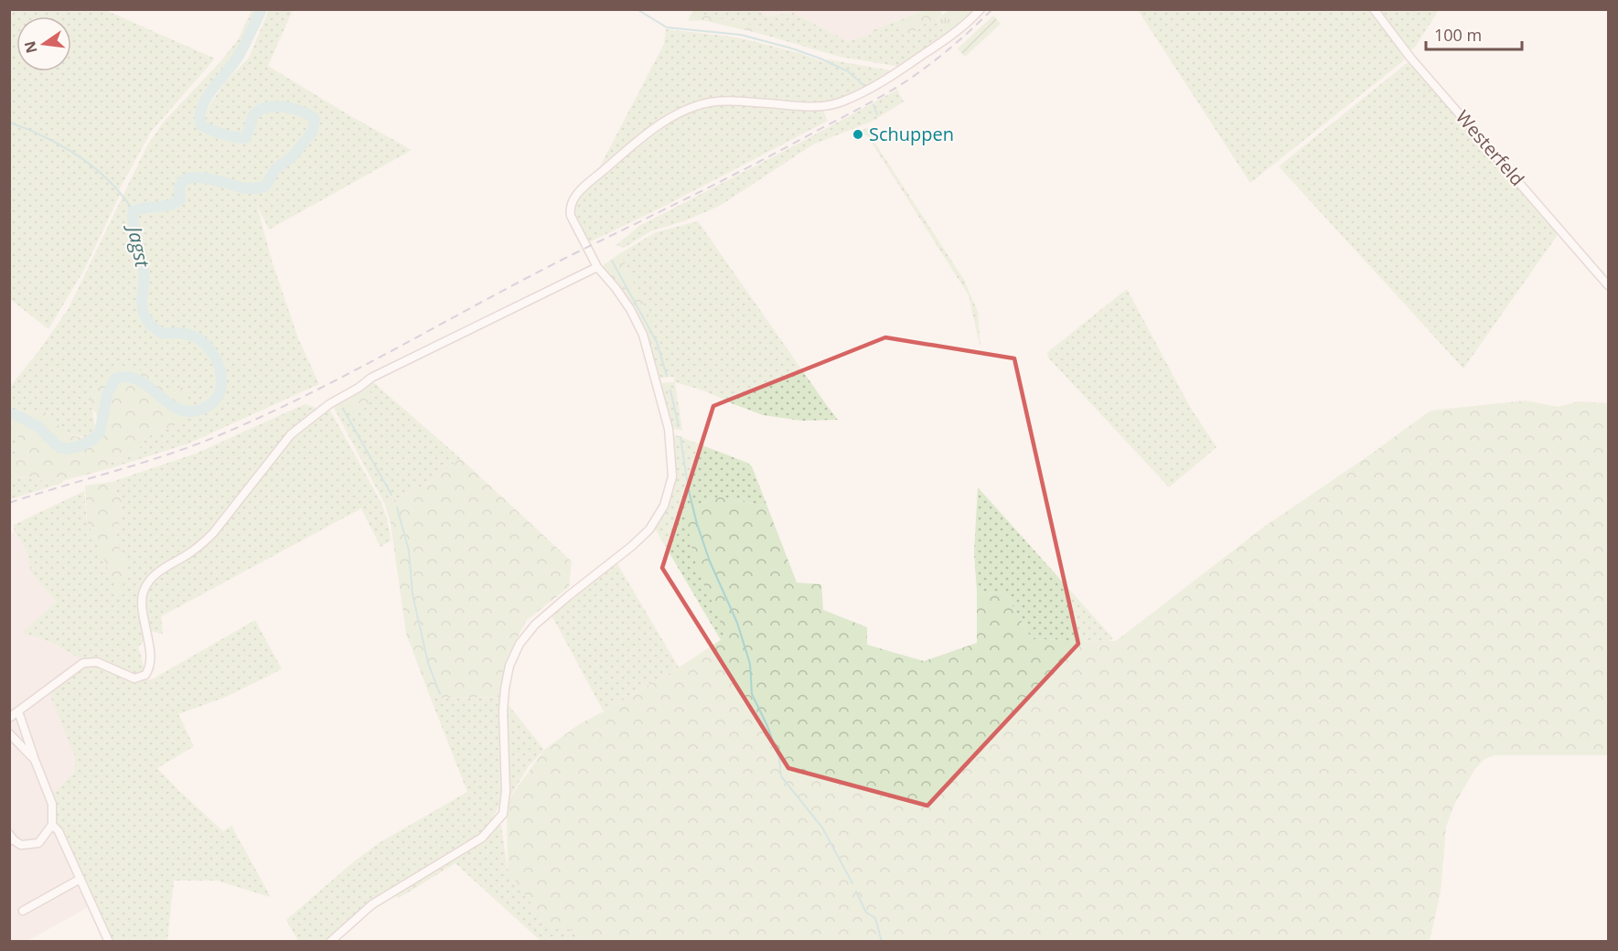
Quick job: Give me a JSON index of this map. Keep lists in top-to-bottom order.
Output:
{
  "streets": {
    "street": ["Westerfeld"]
  },
  "water": ["Jagst"],
  "places": ["Schuppen"],
  "scale_bar": "100 m",
  "north": "left"
}
